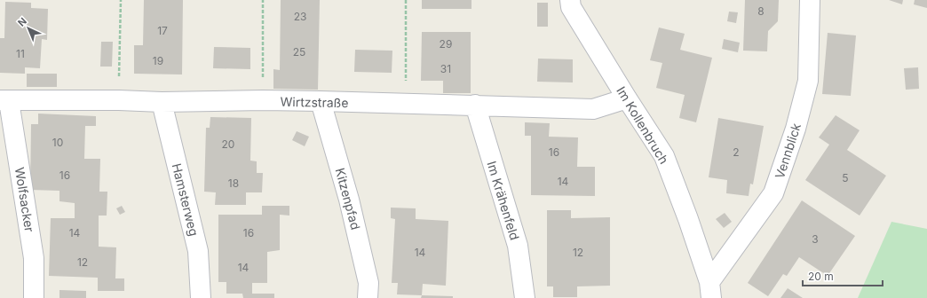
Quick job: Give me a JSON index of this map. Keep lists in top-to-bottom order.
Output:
{
  "streets": {
    "street": [
      "Wirtzstraße",
      "Im Kollenbruch",
      "Vennblick",
      "Kitzenpfad",
      "Wolfsacker",
      "Hamsterweg",
      "Im Krähenfeld"
    ]
  },
  "crossings": [
    ["Wirtzstraße", "Im Kollenbruch"],
    ["Wirtzstraße", "Kitzenpfad"],
    ["Wirtzstraße", "Wolfsacker"],
    ["Wirtzstraße", "Hamsterweg"],
    ["Wirtzstraße", "Im Krähenfeld"],
    ["Im Kollenbruch", "Vennblick"]
  ],
  "house_numbers": [
    "8",
    "23",
    "17",
    "29",
    "25",
    "11",
    "19",
    "31",
    "10",
    "20",
    "16",
    "2",
    "16",
    "5",
    "14",
    "18",
    "14",
    "16",
    "3",
    "14",
    "12",
    "12",
    "14"
  ],
  "scale_bar": "20 m",
  "north": "top left"
}
